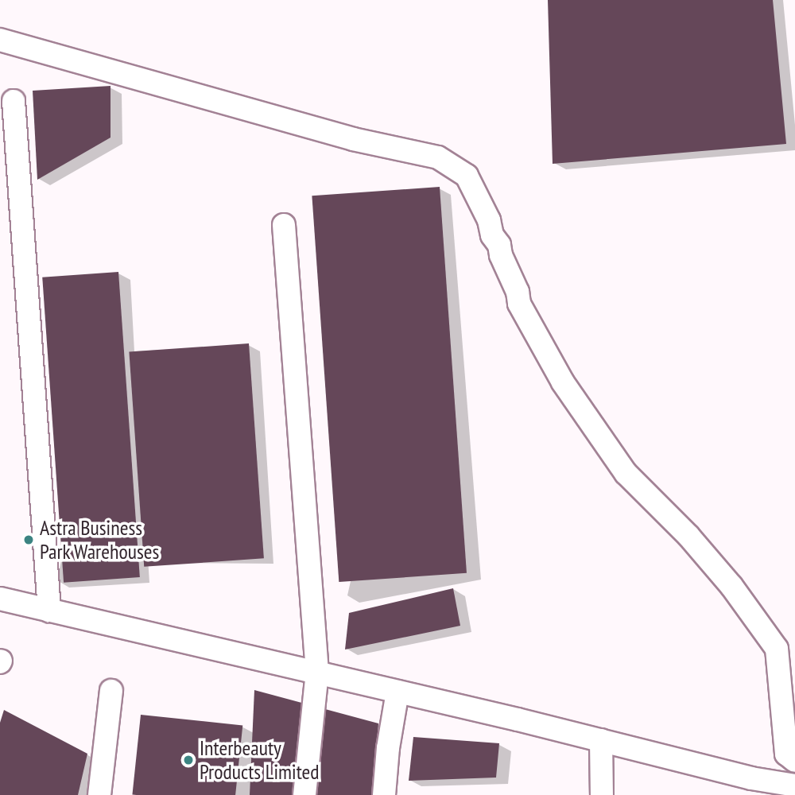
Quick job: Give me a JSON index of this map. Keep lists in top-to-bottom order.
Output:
{
  "places": ["Astra Business Park Warehouses", "Interbeauty Products Limited"]
}
